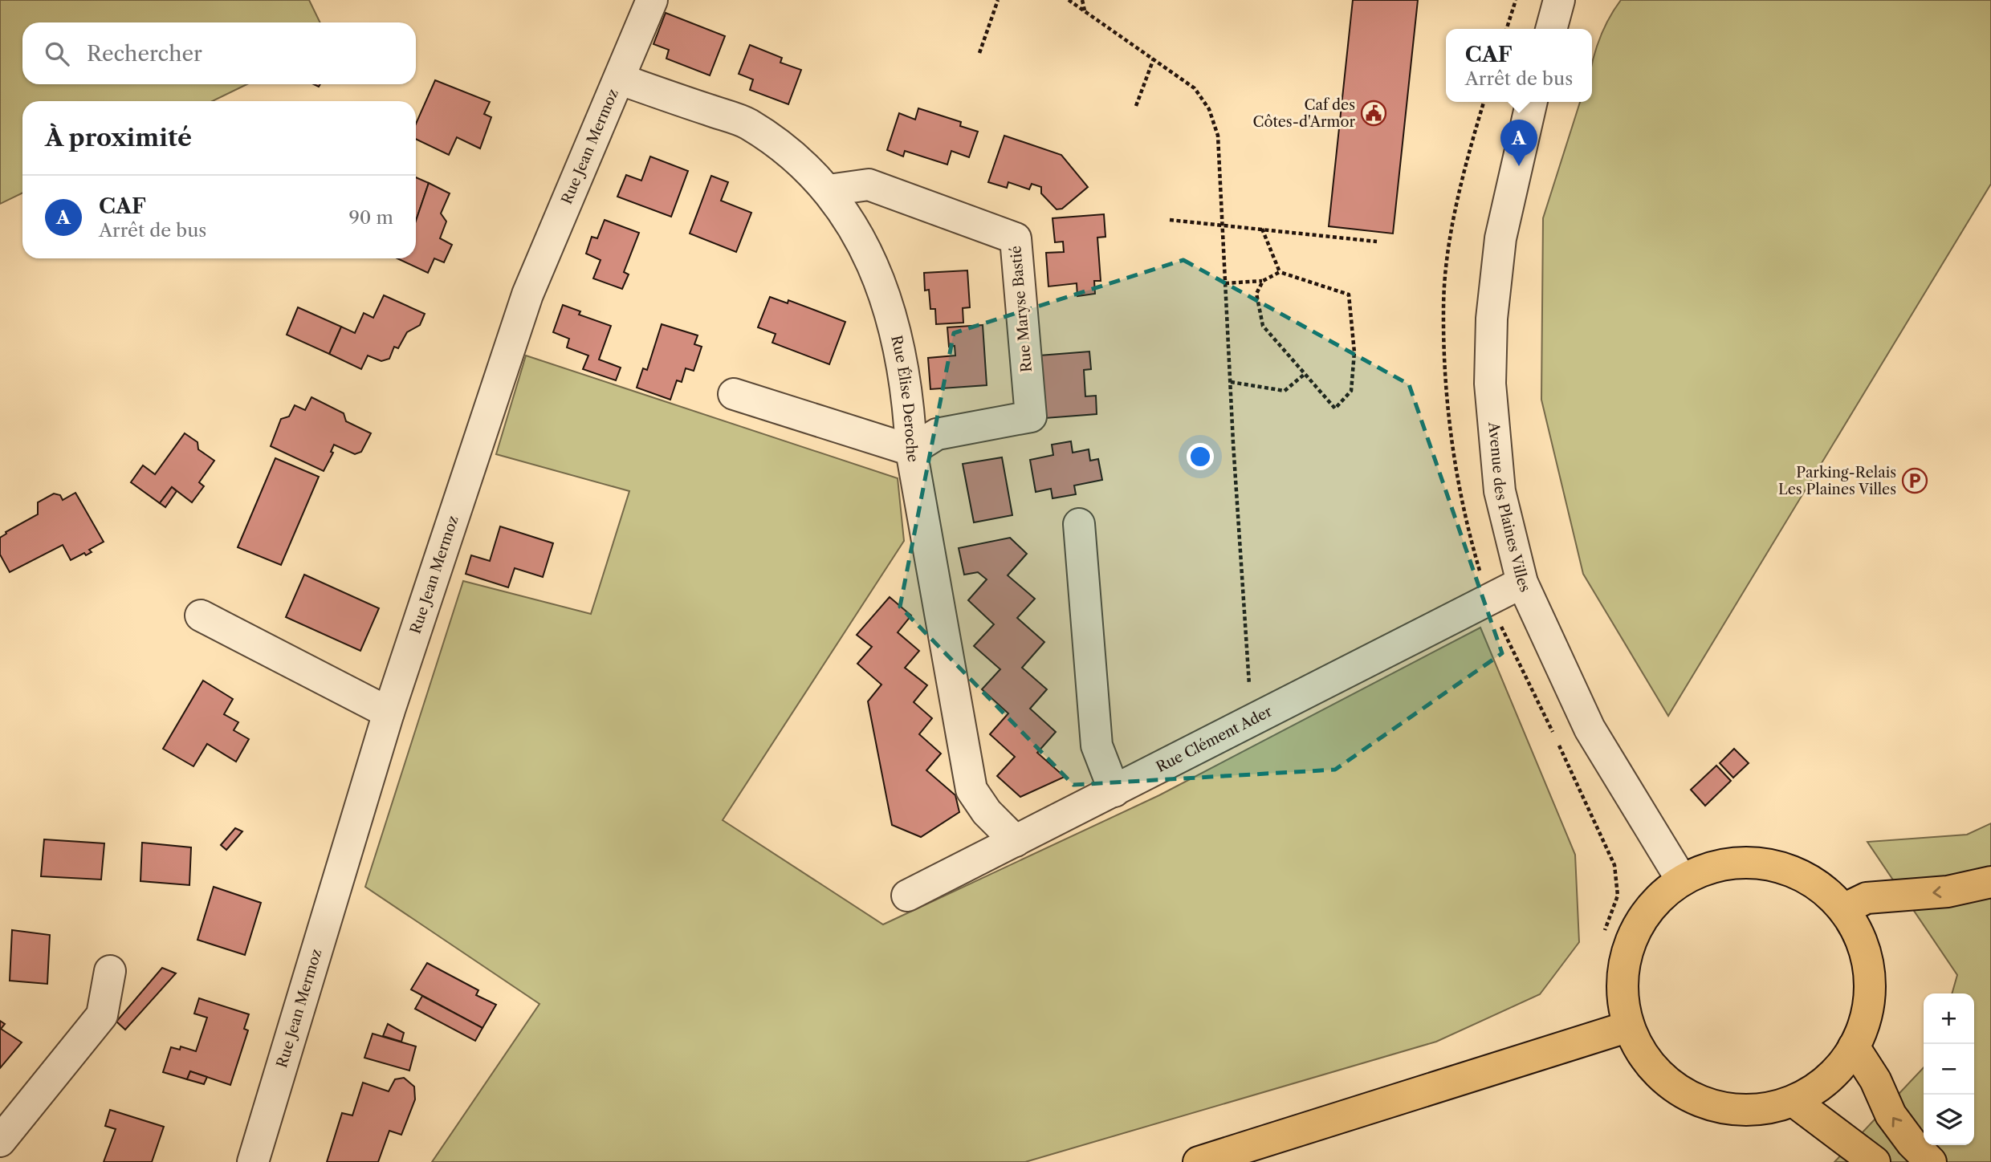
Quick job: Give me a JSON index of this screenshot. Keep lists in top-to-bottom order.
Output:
{
  "streets": {
    "street": [
      "Rue Jean Mermoz",
      "Rue Maryse Bastié",
      "Rue Élise Deroche",
      "Avenue des Plaines Villes",
      "Rue Clément Ader"
    ]
  },
  "crossings": [
    ["Rue Jean Mermoz", "Rue Élise Deroche"],
    ["Rue Maryse Bastié", "Rue Élise Deroche"],
    ["Rue Élise Deroche", "Rue Clément Ader"],
    ["Avenue des Plaines Villes", "Rue Clément Ader"]
  ],
  "places": {
    "public building": ["Caf des Côtes-d'Armor"],
    "parking": ["Parking-Relais Les Plaines Villes"]
  },
  "page": {
    "search": "Rechercher",
    "popup": ["CAF", "Arrêt de bus"],
    "heading": "À proximité",
    "pins": "A",
    "list": [
      {
        "mark": "A",
        "name": "CAF",
        "note": "Arrêt de bus",
        "value": "90 m"
      }
    ],
    "map_buttons": ["+", "−"]
  }
}
